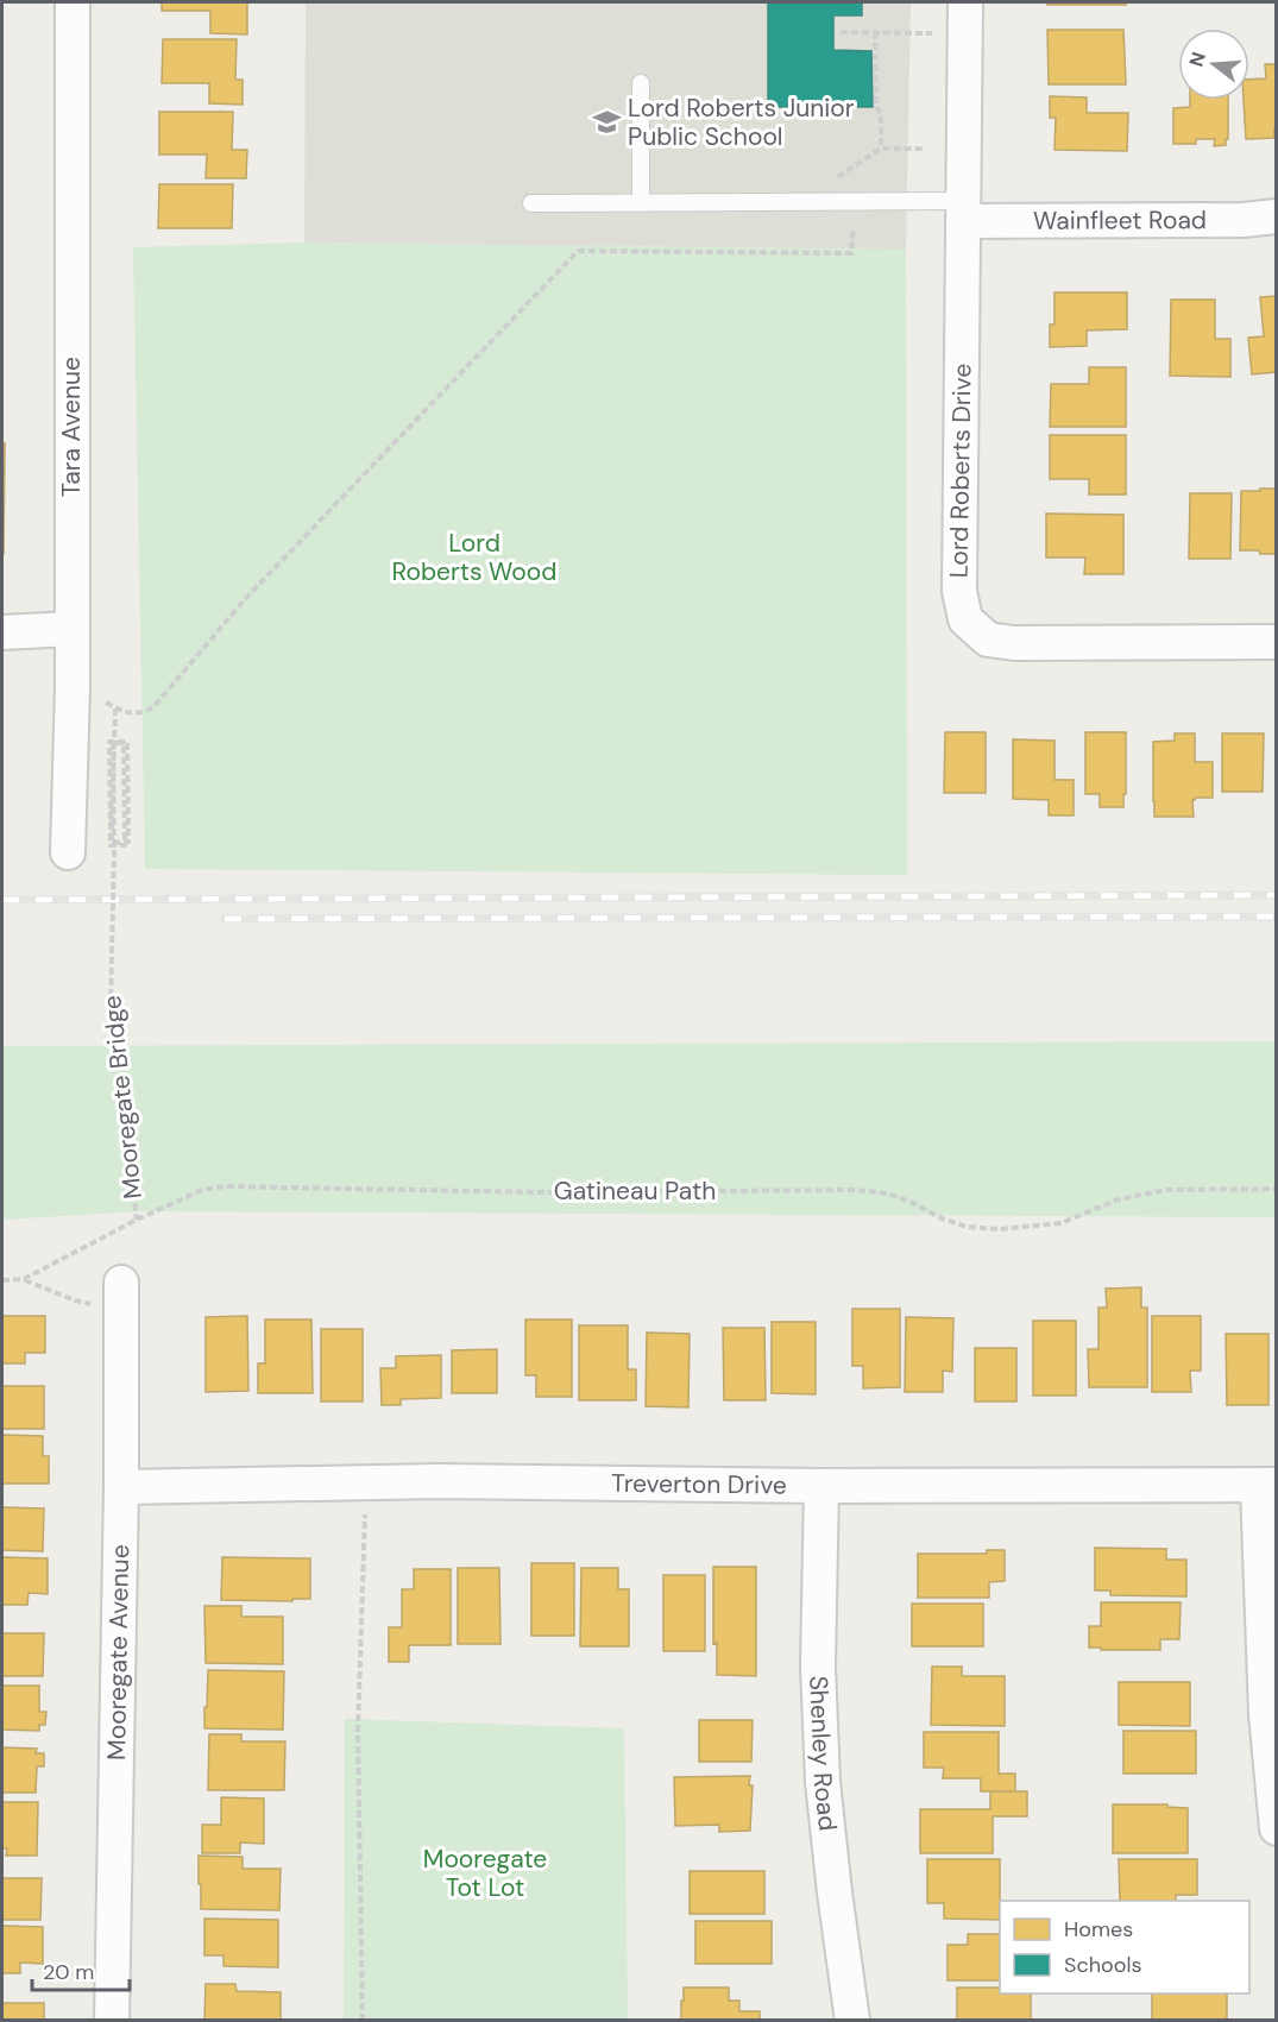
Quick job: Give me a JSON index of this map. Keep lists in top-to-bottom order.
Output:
{
  "streets": {
    "street": [
      "Wainfleet Road",
      "Tara Avenue",
      "Lord Roberts Drive",
      "Treverton Drive",
      "Mooregate Avenue",
      "Shenley Road"
    ],
    "path": ["Mooregate Bridge", "Gatineau Path"]
  },
  "crossings": [
    ["Wainfleet Road", "Lord Roberts Drive"],
    ["Mooregate Bridge", "Gatineau Path"],
    ["Treverton Drive", "Mooregate Avenue"],
    ["Treverton Drive", "Shenley Road"]
  ],
  "parks": ["Lord Roberts Wood", "Mooregate Tot Lot"],
  "places": {
    "school or university": ["Lord Roberts Junior Public School"]
  },
  "legend": ["Homes", "Schools"],
  "scale_bar": "20 m",
  "north": "left"
}
